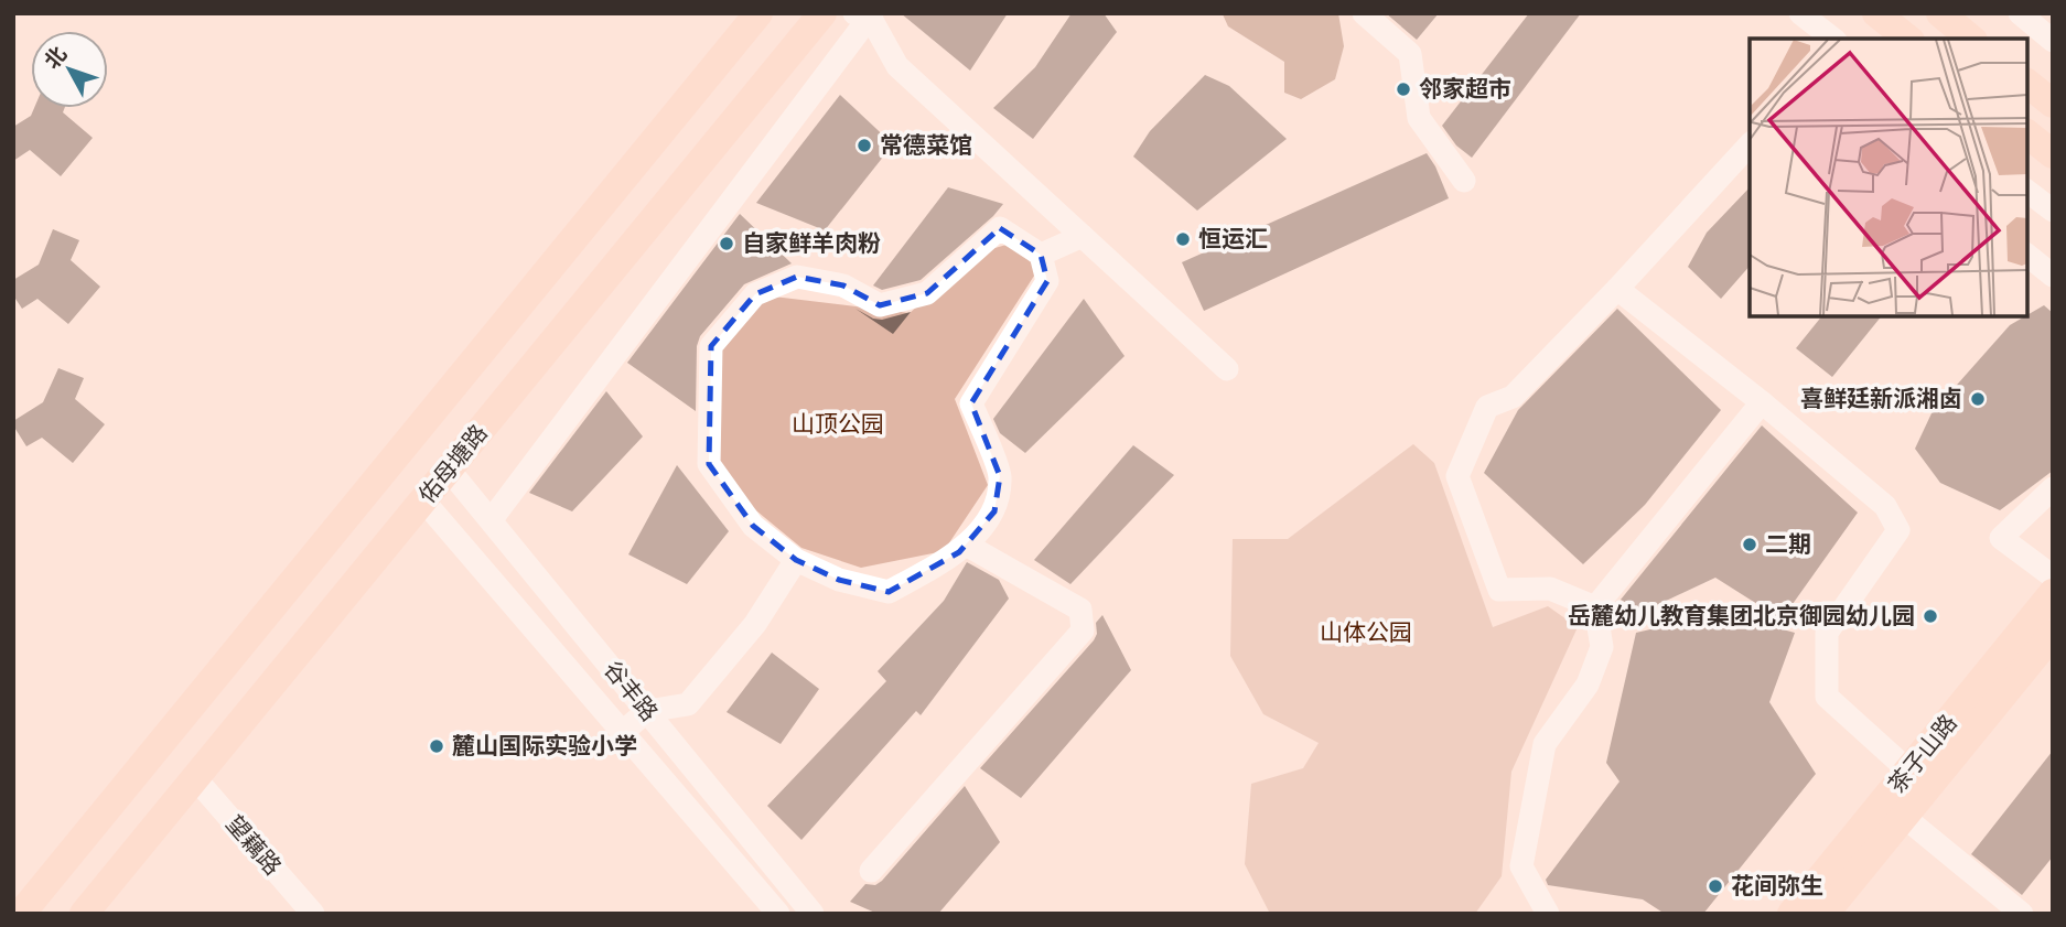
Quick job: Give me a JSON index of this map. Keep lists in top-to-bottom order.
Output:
{
  "streets": {
    "main road": ["佑母塘路", "茶子山路"],
    "street": ["谷丰路", "望藕路"]
  },
  "crossings": [
    ["佑母塘路", "谷丰路"],
    ["佑母塘路", "望藕路"]
  ],
  "parks": ["山顶公园", "山体公园"],
  "places": [
    "邻家超市",
    "常德菜馆",
    "恒运汇",
    "自家鲜羊肉粉",
    "喜鲜廷新派湘卤",
    "二期",
    "岳麓幼儿教育集团北京御园幼儿园",
    "麓山国际实验小学",
    "花间弥生"
  ],
  "north": "top left"
}
